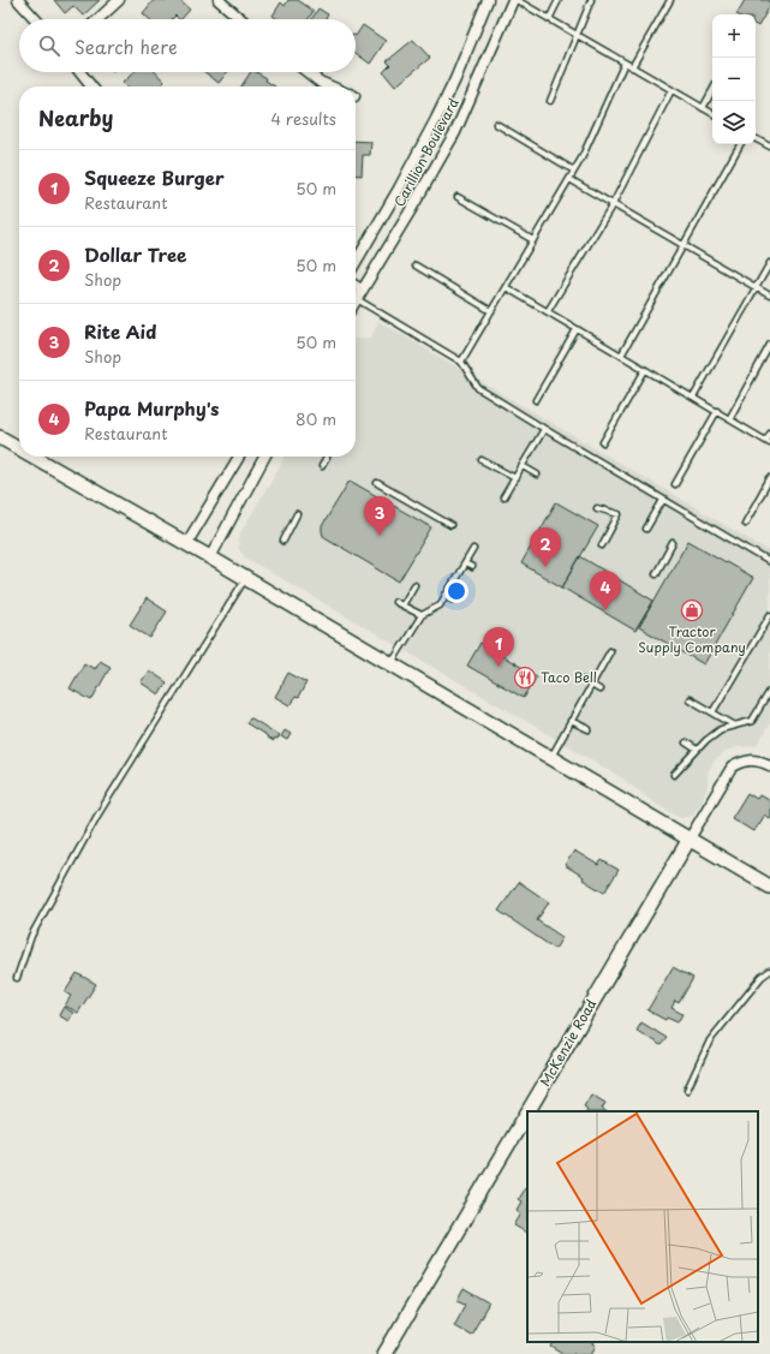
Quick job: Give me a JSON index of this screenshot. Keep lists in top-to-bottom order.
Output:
{
  "streets": {
    "main road": ["McKenzie Road"],
    "street": ["Carillion Boulevard"]
  },
  "places": {
    "shop": ["Tractor Supply Company"],
    "restaurant": ["Taco Bell"]
  },
  "page": {
    "map_buttons": ["+", "−"],
    "search": "Search here",
    "heading": ["Nearby", "4 results"],
    "list": [
      {
        "mark": "1",
        "name": "Squeeze Burger",
        "note": "Restaurant",
        "value": "50 m"
      },
      {
        "mark": "2",
        "name": "Dollar Tree",
        "note": "Shop",
        "value": "50 m"
      },
      {
        "mark": "3",
        "name": "Rite Aid",
        "note": "Shop",
        "value": "50 m"
      },
      {
        "mark": "4",
        "name": "Papa Murphy's",
        "note": "Restaurant",
        "value": "80 m"
      }
    ],
    "pins": [
      "3",
      "2",
      "4",
      "1"
    ]
  }
}
